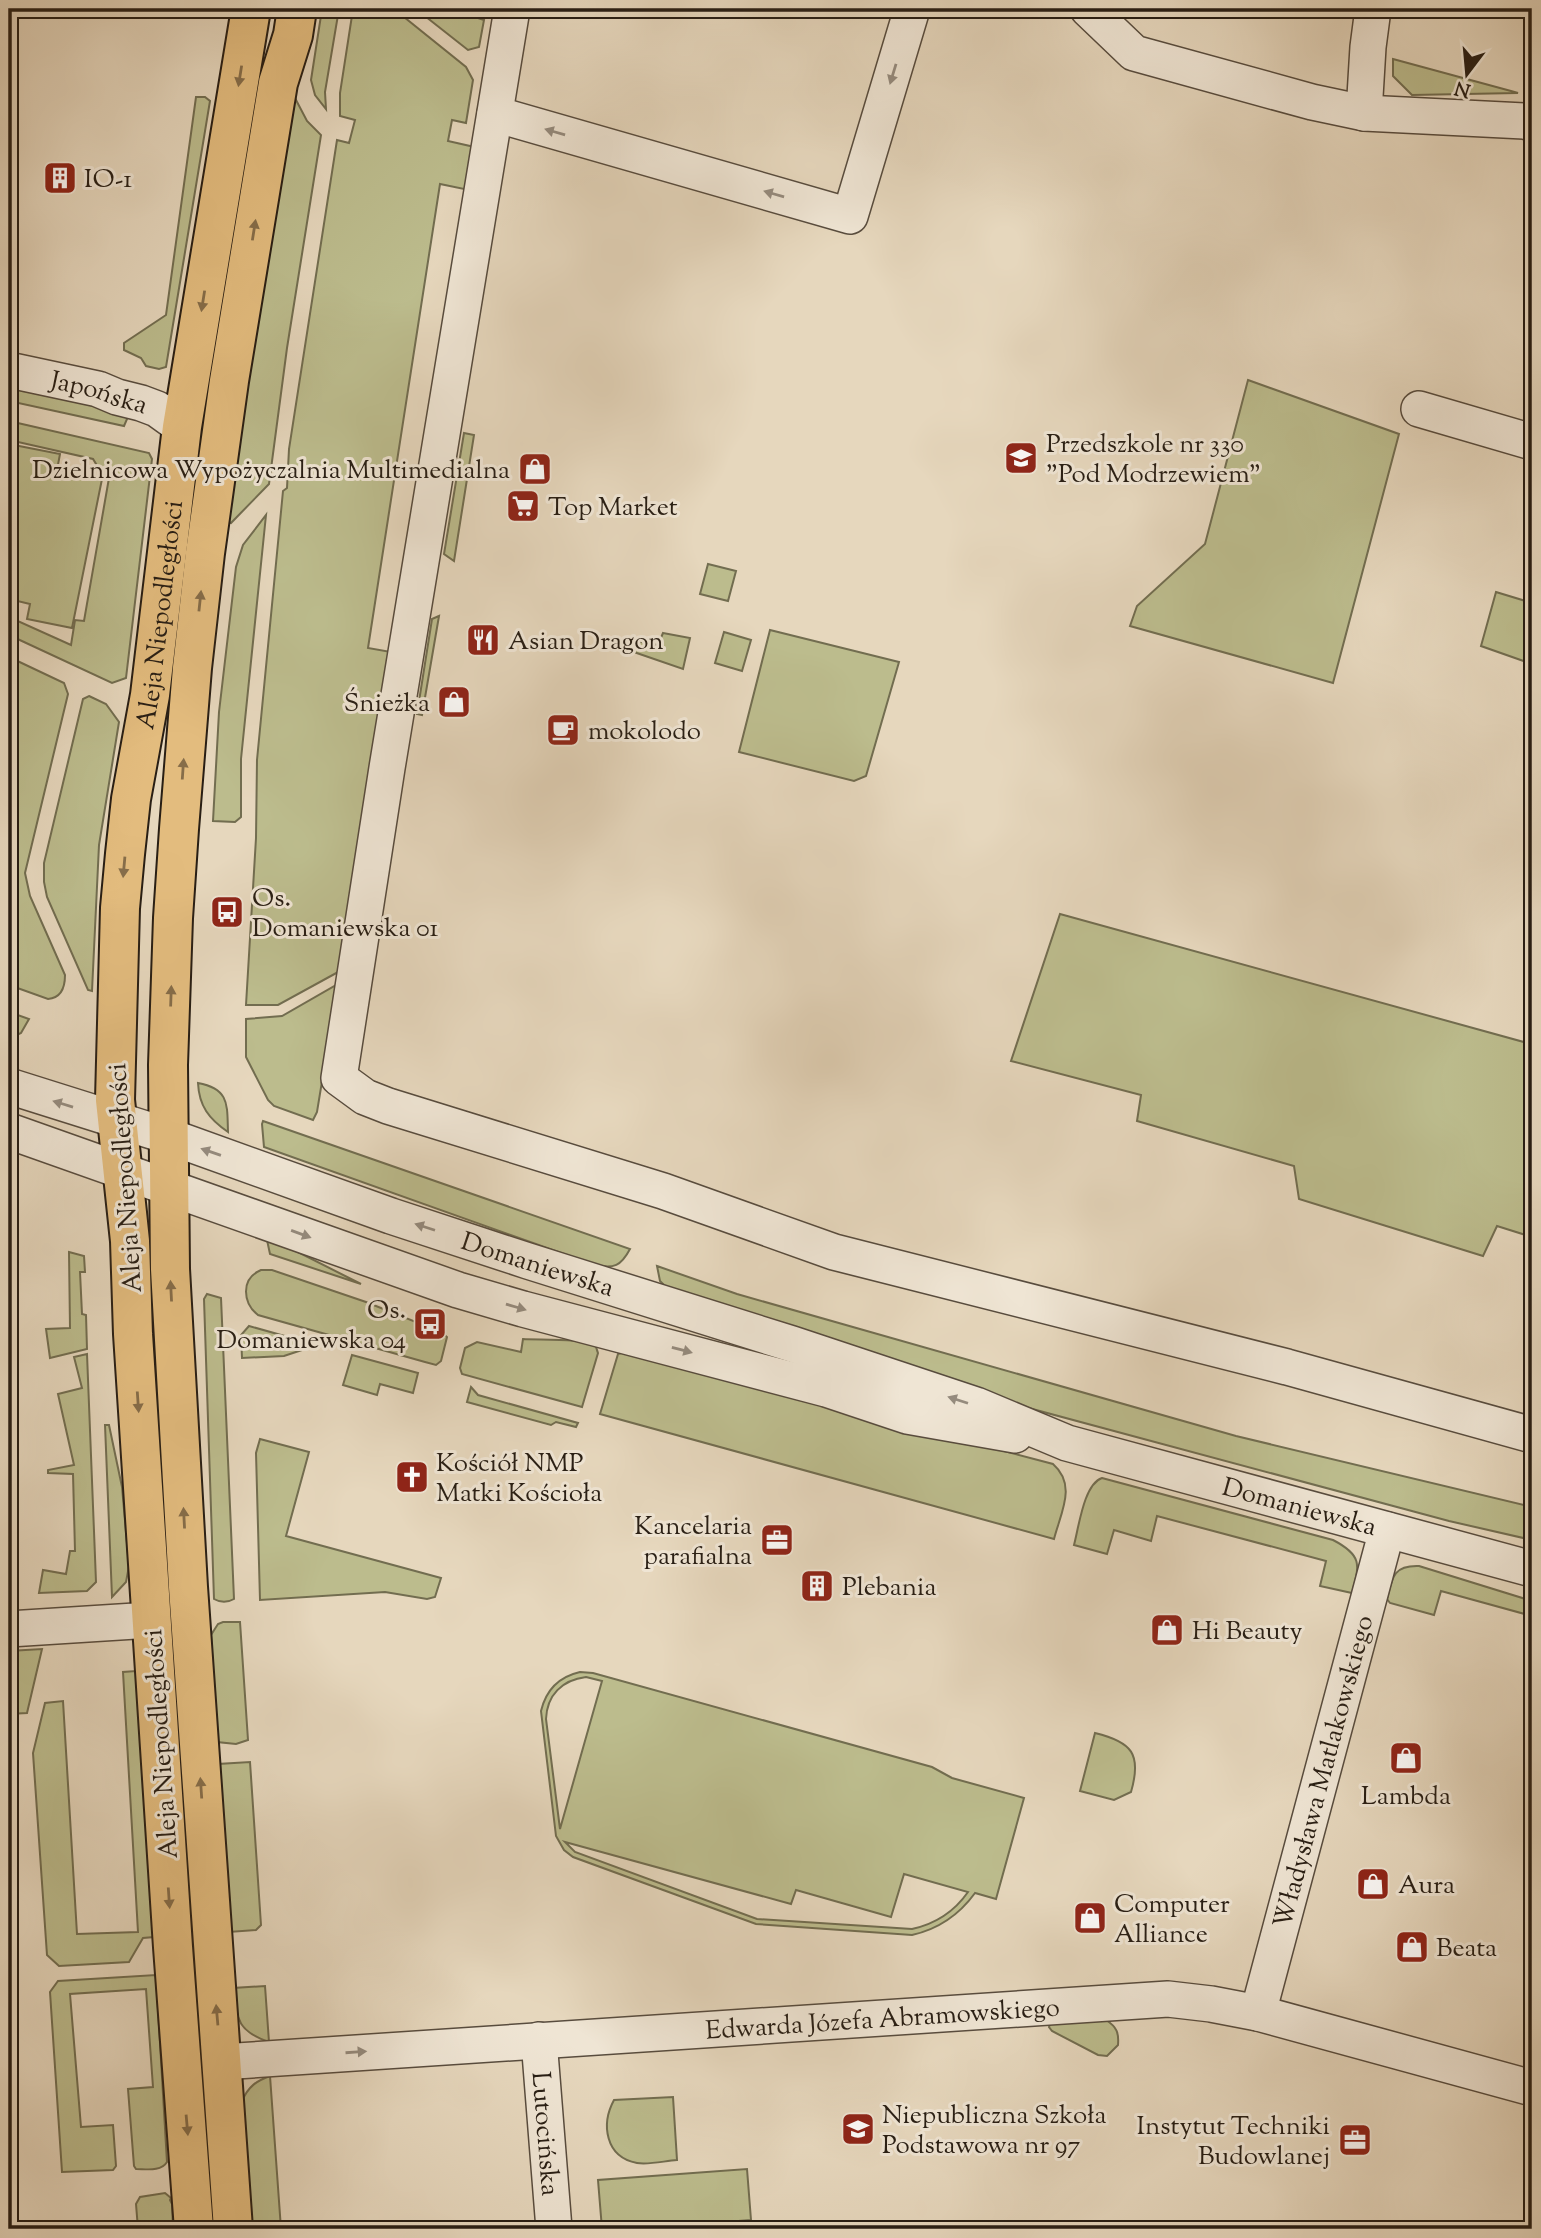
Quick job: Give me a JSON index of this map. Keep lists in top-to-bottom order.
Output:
{
  "streets": {
    "main road": ["Aleja Niepodległości"],
    "street": [
      "Japońska",
      "Domaniewska",
      "Władysława Matlakowskiego",
      "Edwarda Józefa Abramowskiego",
      "Lutocińska"
    ]
  },
  "crossings": [
    ["Japońska", "Aleja Niepodległości"],
    ["Aleja Niepodległości", "Domaniewska"],
    ["Aleja Niepodległości", "Edwarda Józefa Abramowskiego"],
    ["Domaniewska", "Władysława Matlakowskiego"],
    ["Władysława Matlakowskiego", "Edwarda Józefa Abramowskiego"],
    ["Edwarda Józefa Abramowskiego", "Lutocińska"]
  ],
  "places": {
    "building": ["IO-1", "Plebania"],
    "school or university": ["Przedszkole nr 330 \"Pod Modrzewiem\"", "Niepubliczna Szkoła Podstawowa nr 97"],
    "shop": [
      "Dzielnicowa Wypożyczalnia Multimedialna",
      "Śnieżka",
      "Hi Beauty",
      "Lambda",
      "Aura",
      "Computer Alliance",
      "Beata"
    ],
    "supermarket": ["Top Market"],
    "restaurant": ["Asian Dragon"],
    "cafe": ["mokolodo"],
    "bus stop": ["Os. Domaniewska 01", "Os. Domaniewska 04"],
    "church": ["Kościół NMP Matki Kościoła"],
    "office": ["Kancelaria parafialna", "Instytut Techniki Budowlanej"]
  },
  "north": "bottom"
}
